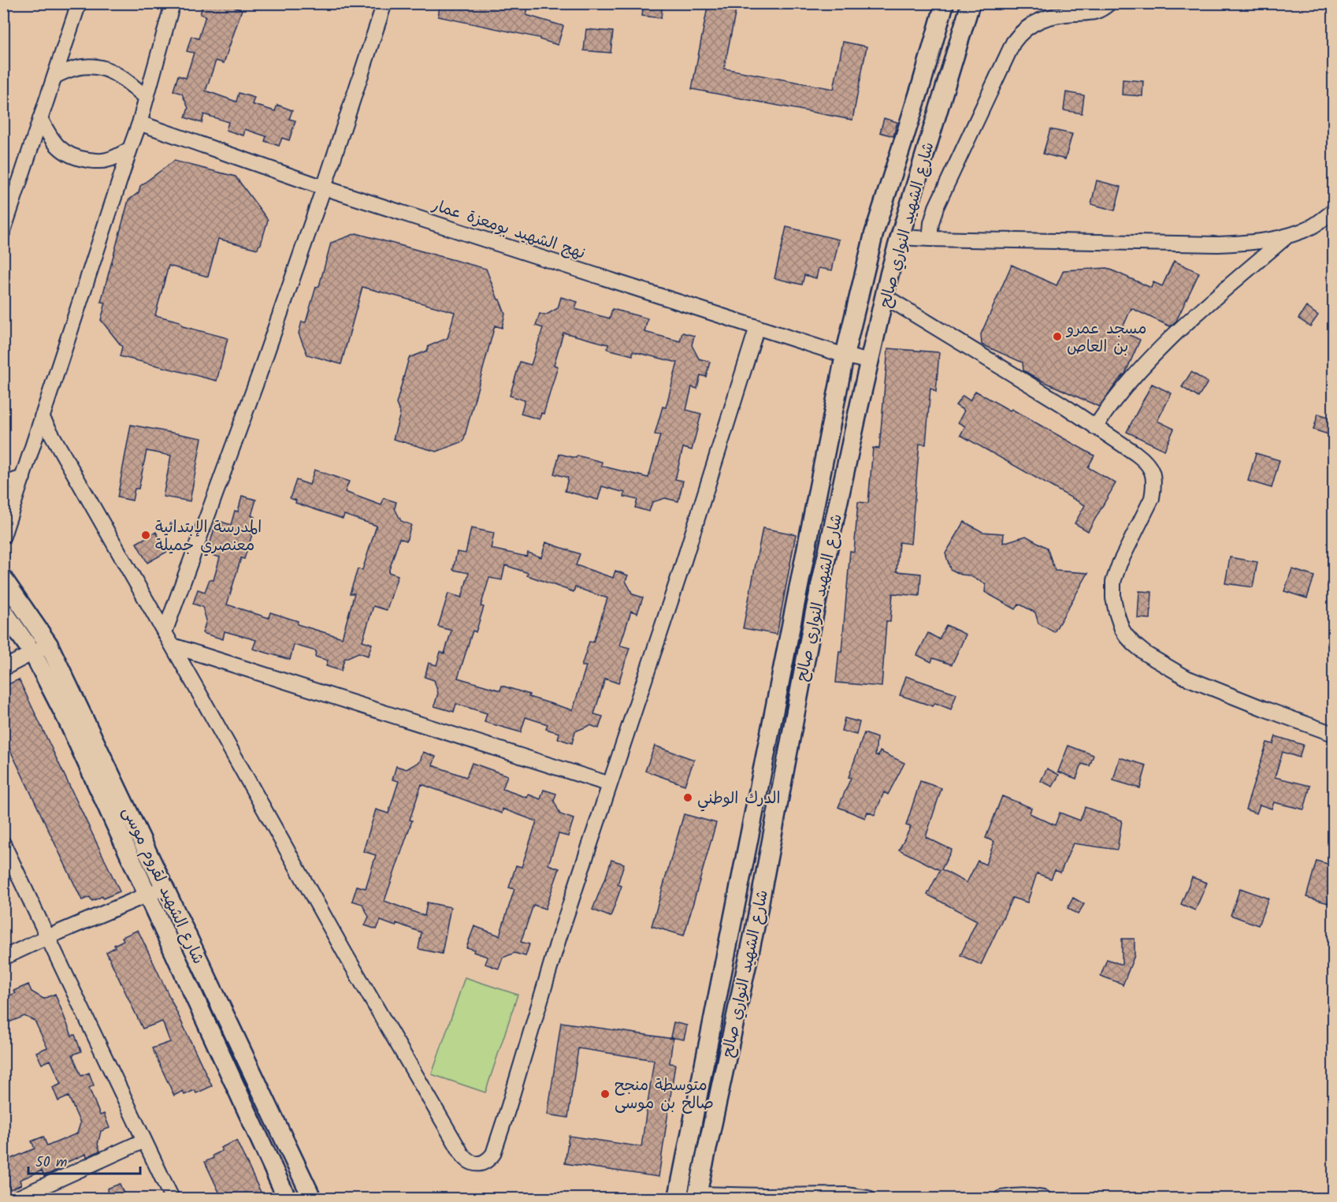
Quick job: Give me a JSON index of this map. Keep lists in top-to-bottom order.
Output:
{
  "streets": {
    "street": ["شارع الشهيد النواري صالح", "نهج الشهيد بومعزة عمار", "شارع الشهيد لقروم موسى"]
  },
  "crossings": [
    ["شارع الشهيد النواري صالح", "نهج الشهيد بومعزة عمار"]
  ],
  "places": [
    "مسجد عمرو بن العاص",
    "المدرسة الإبتدائية معنصري جميلة",
    "الدرك الوطني",
    "متوسطة منجح صالح بن موسى"
  ],
  "scale_bar": "50 m"
}
